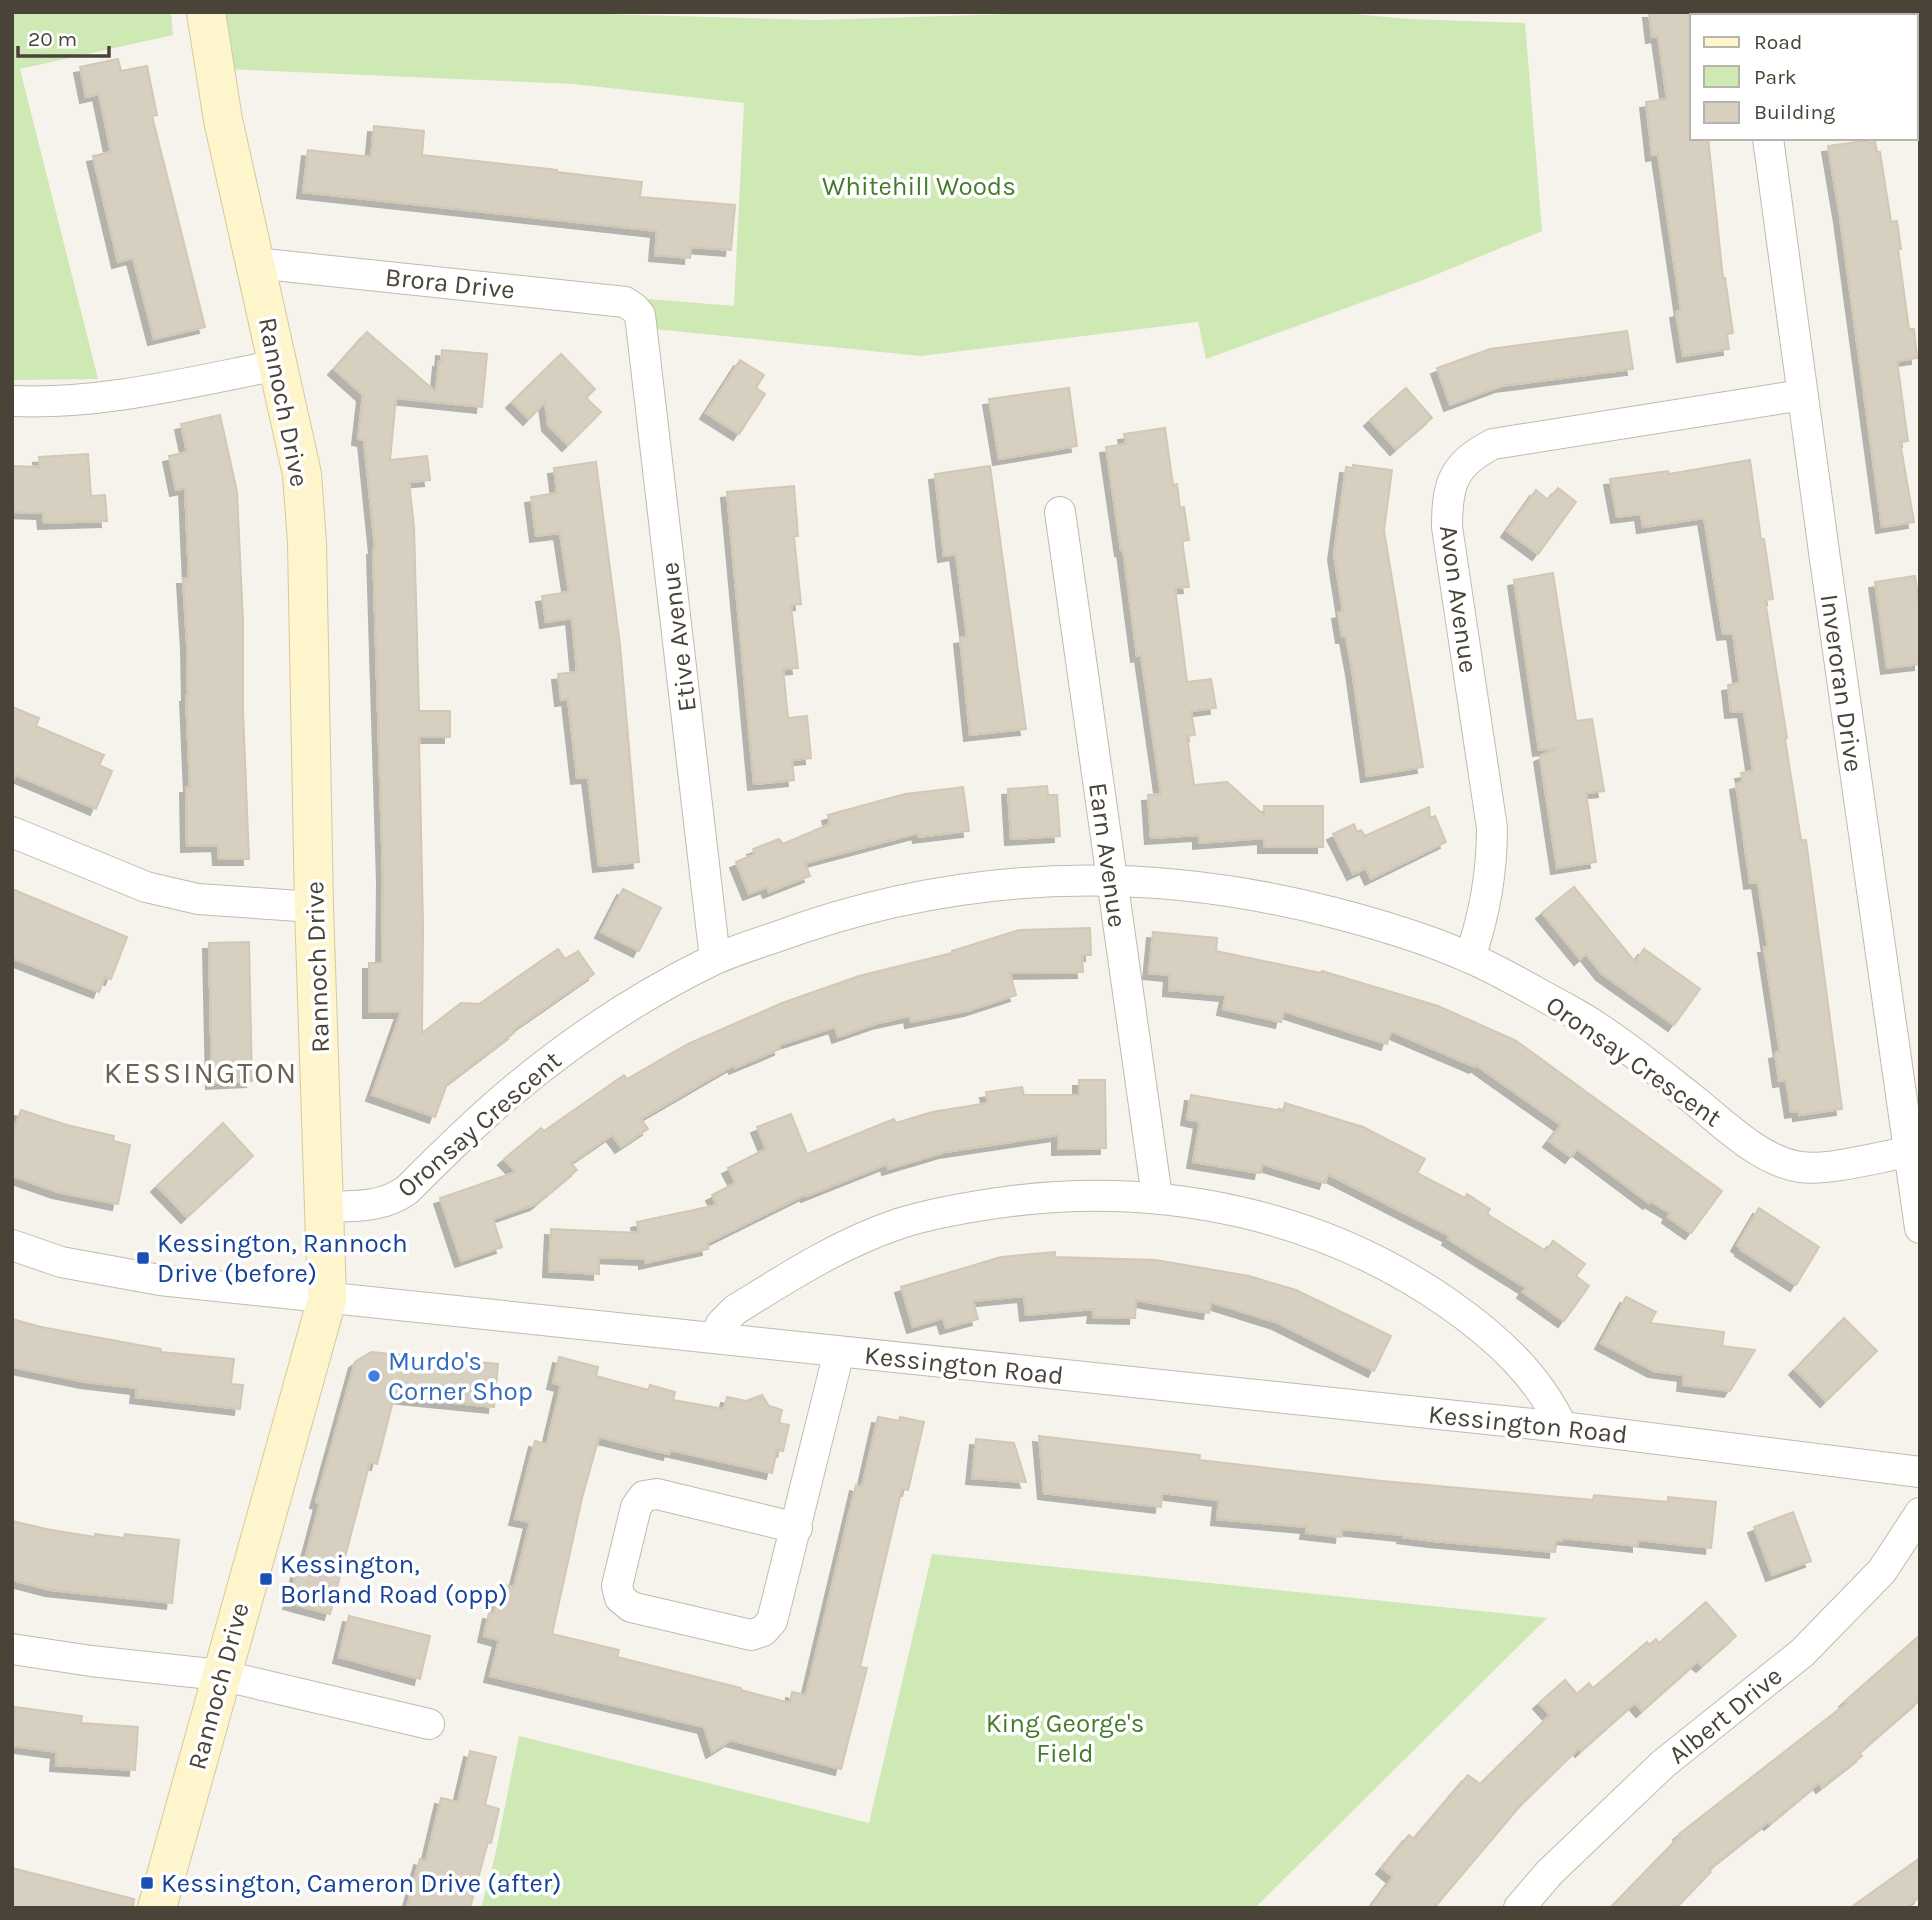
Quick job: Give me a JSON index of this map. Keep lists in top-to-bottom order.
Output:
{
  "streets": {
    "street": [
      "Brora Drive",
      "Rannoch Drive",
      "Avon Avenue",
      "Etive Avenue",
      "Inveroran Drive",
      "Earn Avenue",
      "Oronsay Crescent",
      "Kessington Road",
      "Albert Drive"
    ]
  },
  "crossings": [
    ["Brora Drive", "Rannoch Drive"],
    ["Brora Drive", "Etive Avenue"],
    ["Rannoch Drive", "Oronsay Crescent"],
    ["Rannoch Drive", "Kessington Road"],
    ["Avon Avenue", "Inveroran Drive"],
    ["Avon Avenue", "Oronsay Crescent"],
    ["Etive Avenue", "Oronsay Crescent"],
    ["Inveroran Drive", "Oronsay Crescent"],
    ["Earn Avenue", "Oronsay Crescent"]
  ],
  "districts": ["KESSINGTON"],
  "parks": ["Whitehill Woods", "King George's Field"],
  "places": {
    "transit": ["Kessington, Rannoch Drive (before)", "Kessington, Borland Road (opp)", "Kessington, Cameron Drive (after)"],
    "other": ["Murdo's Corner Shop"]
  },
  "legend": ["Road", "Park", "Building"],
  "scale_bar": "20 m"
}
